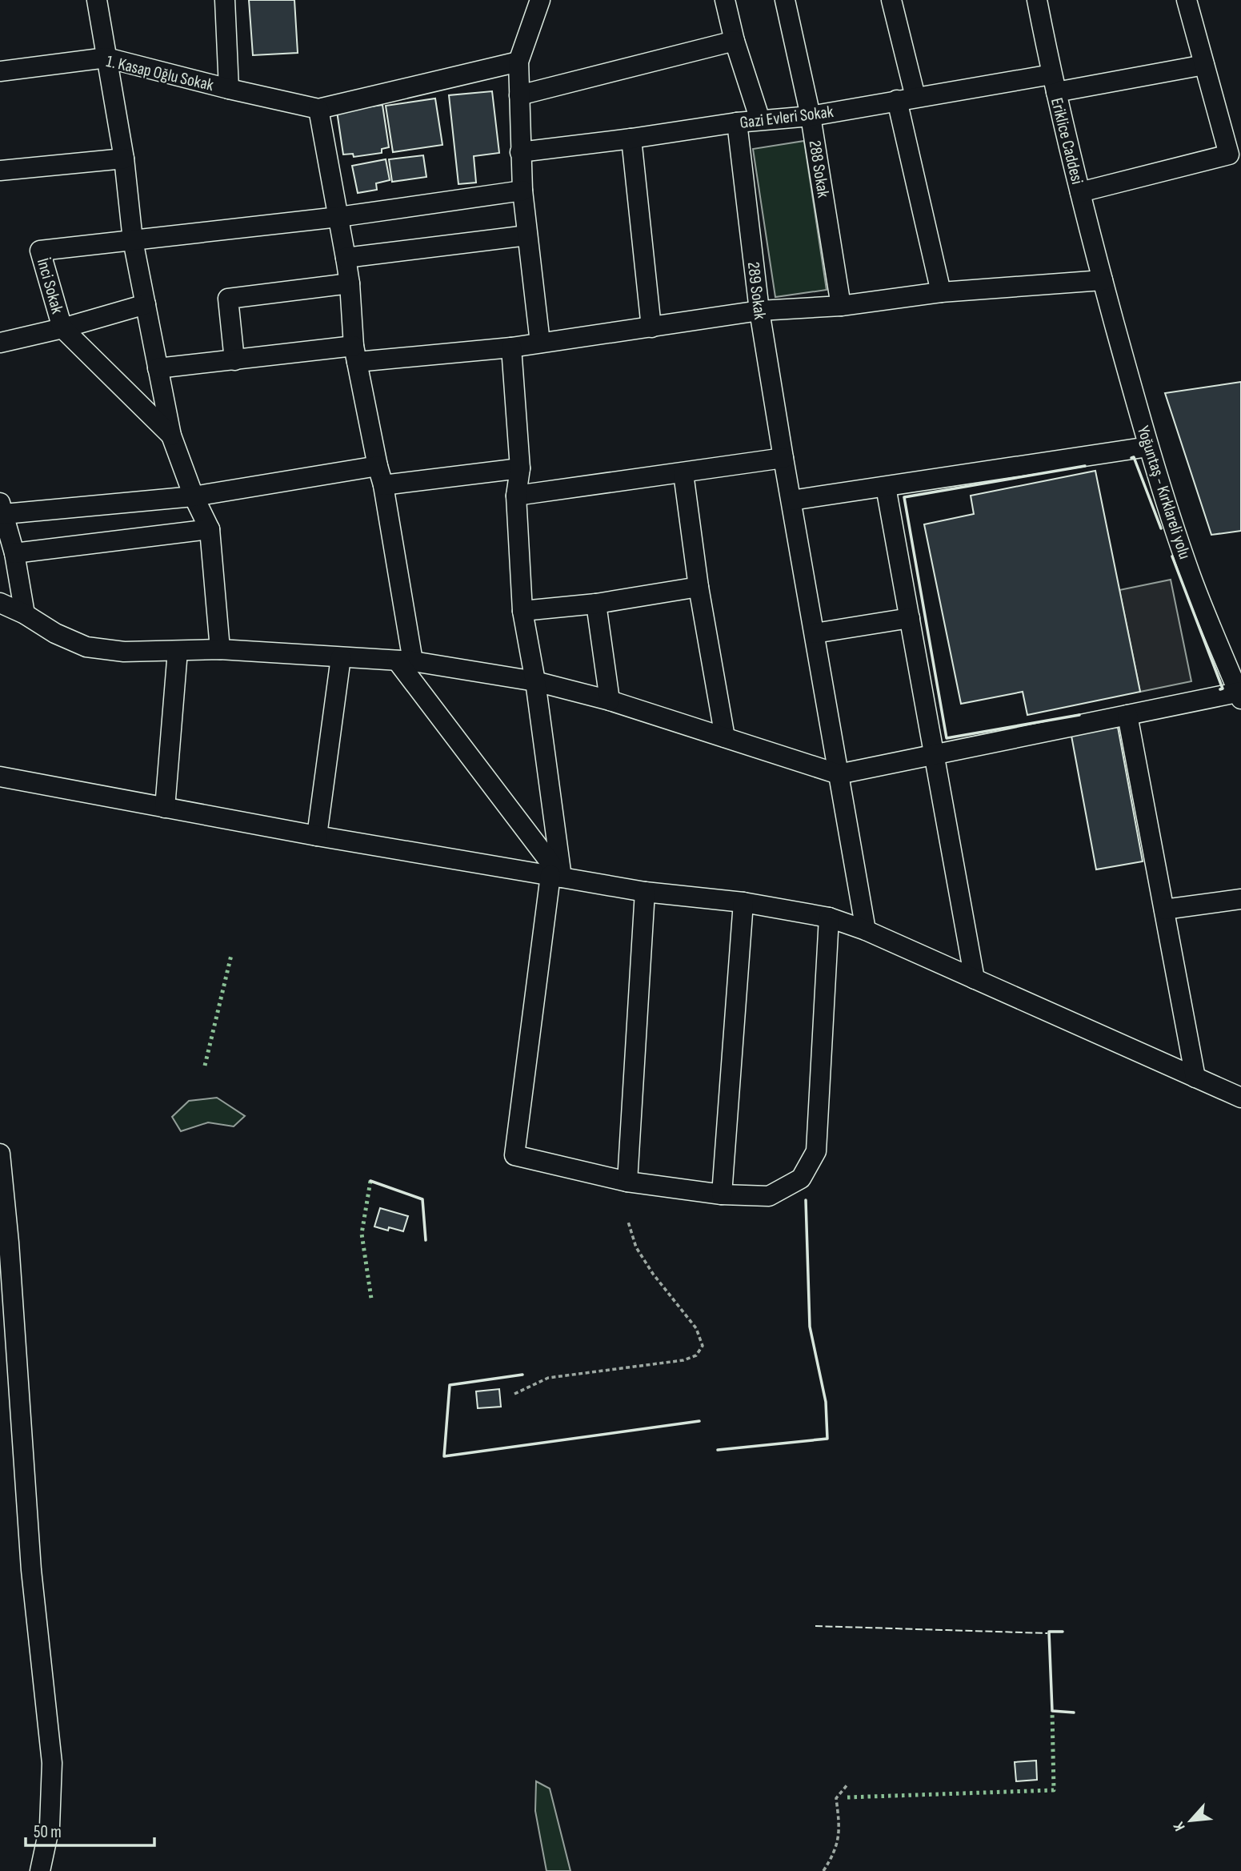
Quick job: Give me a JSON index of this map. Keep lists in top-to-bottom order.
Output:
{
  "streets": {
    "street": [
      "1. Kasap Oğlu Sokak",
      "Gazi Evleri Sokak",
      "Eriklice Caddesi",
      "288 Sokak",
      "İnci Sokak",
      "289 Sokak",
      "Yoğuntaş - Kırklareli yolu"
    ]
  },
  "crossings": [
    ["Gazi Evleri Sokak", "Eriklice Caddesi"],
    ["Gazi Evleri Sokak", "288 Sokak"],
    ["Gazi Evleri Sokak", "289 Sokak"],
    ["Eriklice Caddesi", "Yoğuntaş - Kırklareli yolu"]
  ],
  "scale_bar": "50 m",
  "north": "bottom left"
}
